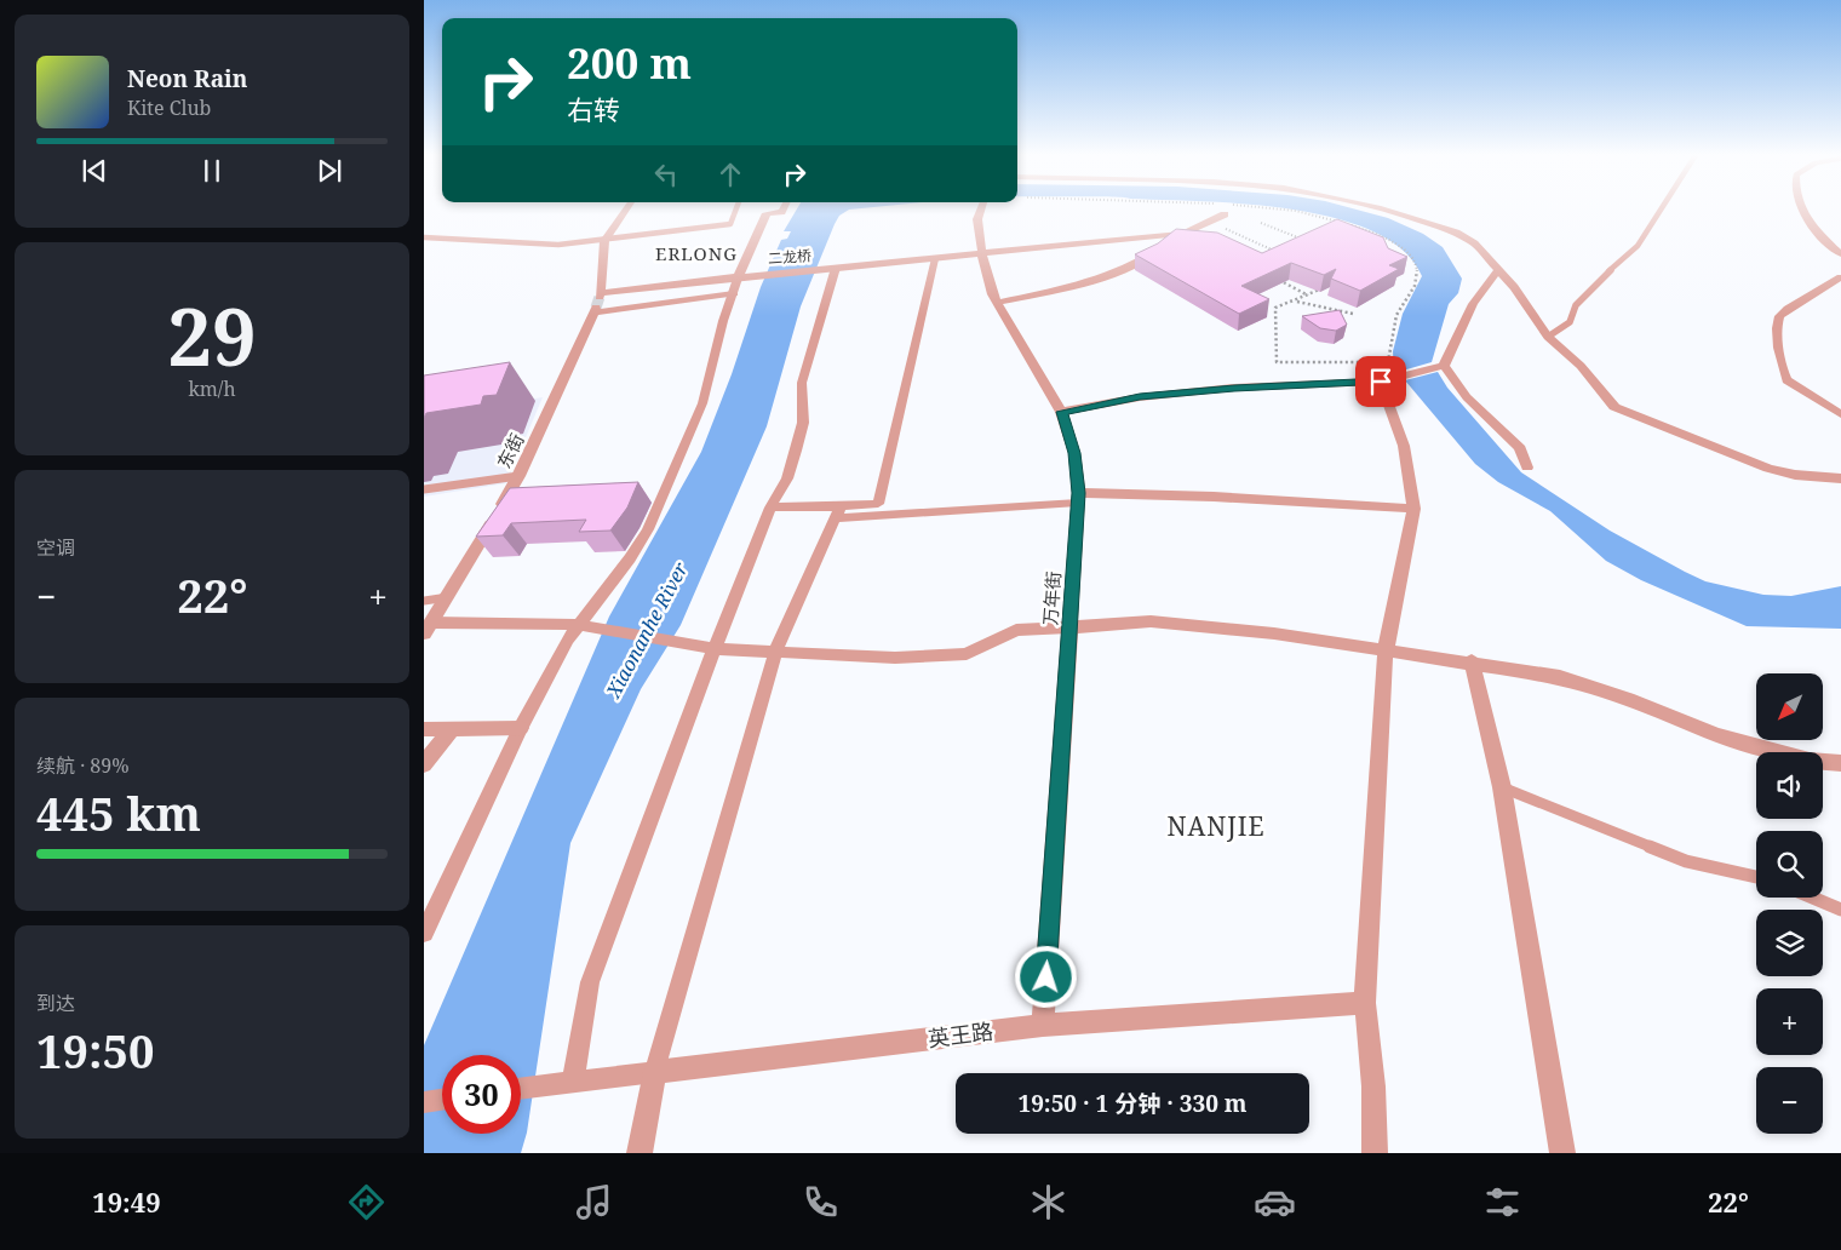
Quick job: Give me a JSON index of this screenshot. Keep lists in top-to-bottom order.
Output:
{
  "streets": {
    "street": [
      "二龙桥",
      "东街",
      "万年街",
      "英王路"
    ]
  },
  "crossings": [
    ["二龙桥", "东街"],
    ["二龙桥", "万年街"],
    ["万年街", "英王路"]
  ],
  "districts": ["ERLONG", "NANJIE"],
  "water": ["Xiaonanhe River"],
  "north": "bottom left",
  "page": {
    "turn": ["200 m", "右转"],
    "song": ["Neon Rain", "Kite Club"],
    "tile": [
      ["29", "km/h"],
      "空调",
      ["续航 · 89%", "445 km"],
      ["到达", "19:50"]
    ],
    "heat": ["−", "22°", "+"],
    "map_buttons": ["+", "−"],
    "limit": "30",
    "trip": "19:50 · 1 分钟 · 330 m",
    "tabs": ["19:49", "22°"]
  }
}
